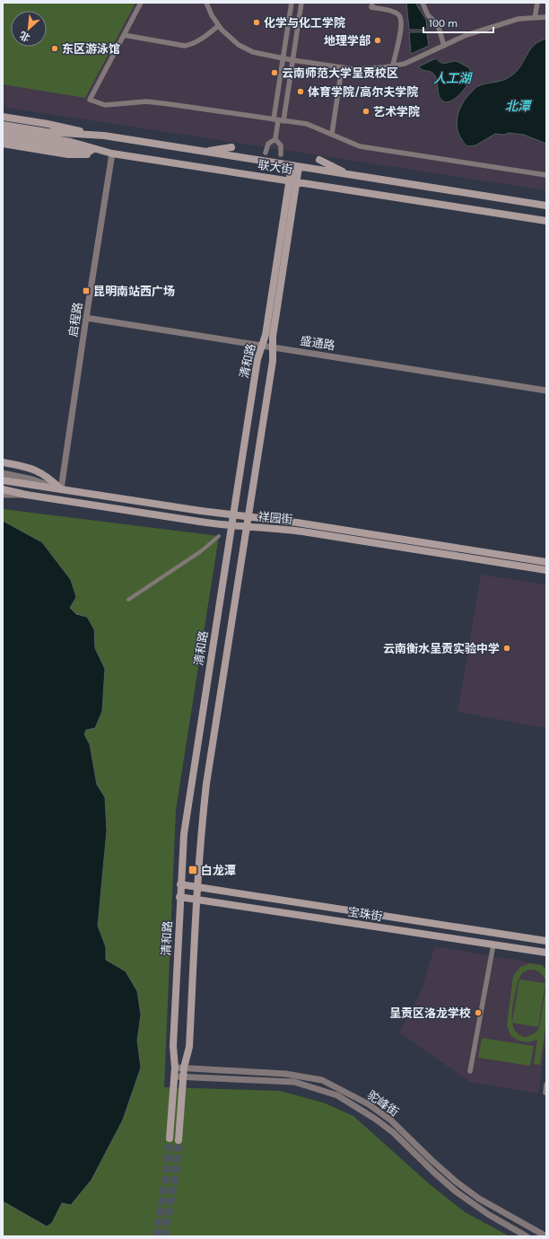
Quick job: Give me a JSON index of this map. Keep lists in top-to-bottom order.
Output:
{
  "streets": {
    "main road": [
      "联大街",
      "清和路",
      "祥园街",
      "宝珠街"
    ],
    "street": ["启程路", "盛通路", "驼峰街"]
  },
  "crossings": [
    ["联大街", "启程路"],
    ["联大街", "清和路"],
    ["启程路", "盛通路"],
    ["启程路", "祥园街"],
    ["盛通路", "清和路"],
    ["清和路", "祥园街"],
    ["清和路", "宝珠街"],
    ["清和路", "驼峰街"]
  ],
  "water": ["人工湖", "北潭"],
  "places": {
    "other": [
      "化学与化工学院",
      "地理学部",
      "东区游泳馆",
      "云南师范大学呈贡校区",
      "体育学院/高尔夫学院",
      "艺术学院",
      "云南衡水呈贡实验中学",
      "呈贡区洛龙学校"
    ],
    "transit": ["昆明南站西广场", "白龙潭"]
  },
  "scale_bar": "100 m",
  "north": "bottom left"
}
